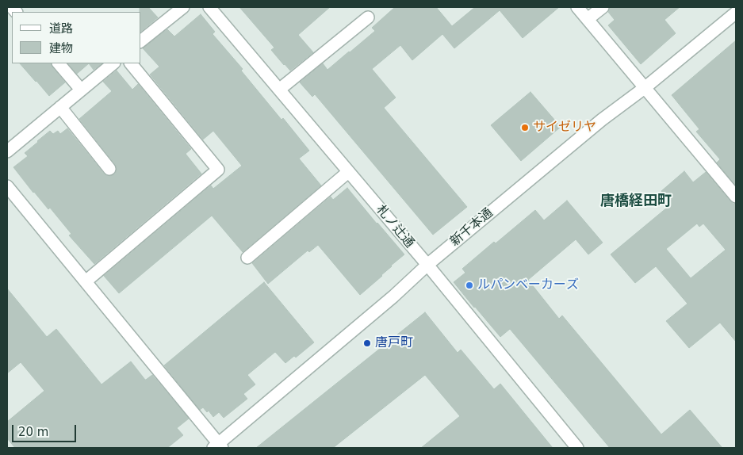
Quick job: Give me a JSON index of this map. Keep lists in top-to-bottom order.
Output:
{
  "streets": {
    "street": ["札ノ辻通", "新千本通"]
  },
  "crossings": [
    ["札ノ辻通", "新千本通"]
  ],
  "districts": ["唐橋経田町"],
  "places": ["サイゼリヤ", "ルパンベーカーズ", "唐戸町"],
  "legend": ["道路", "建物"],
  "scale_bar": "20 m"
}
